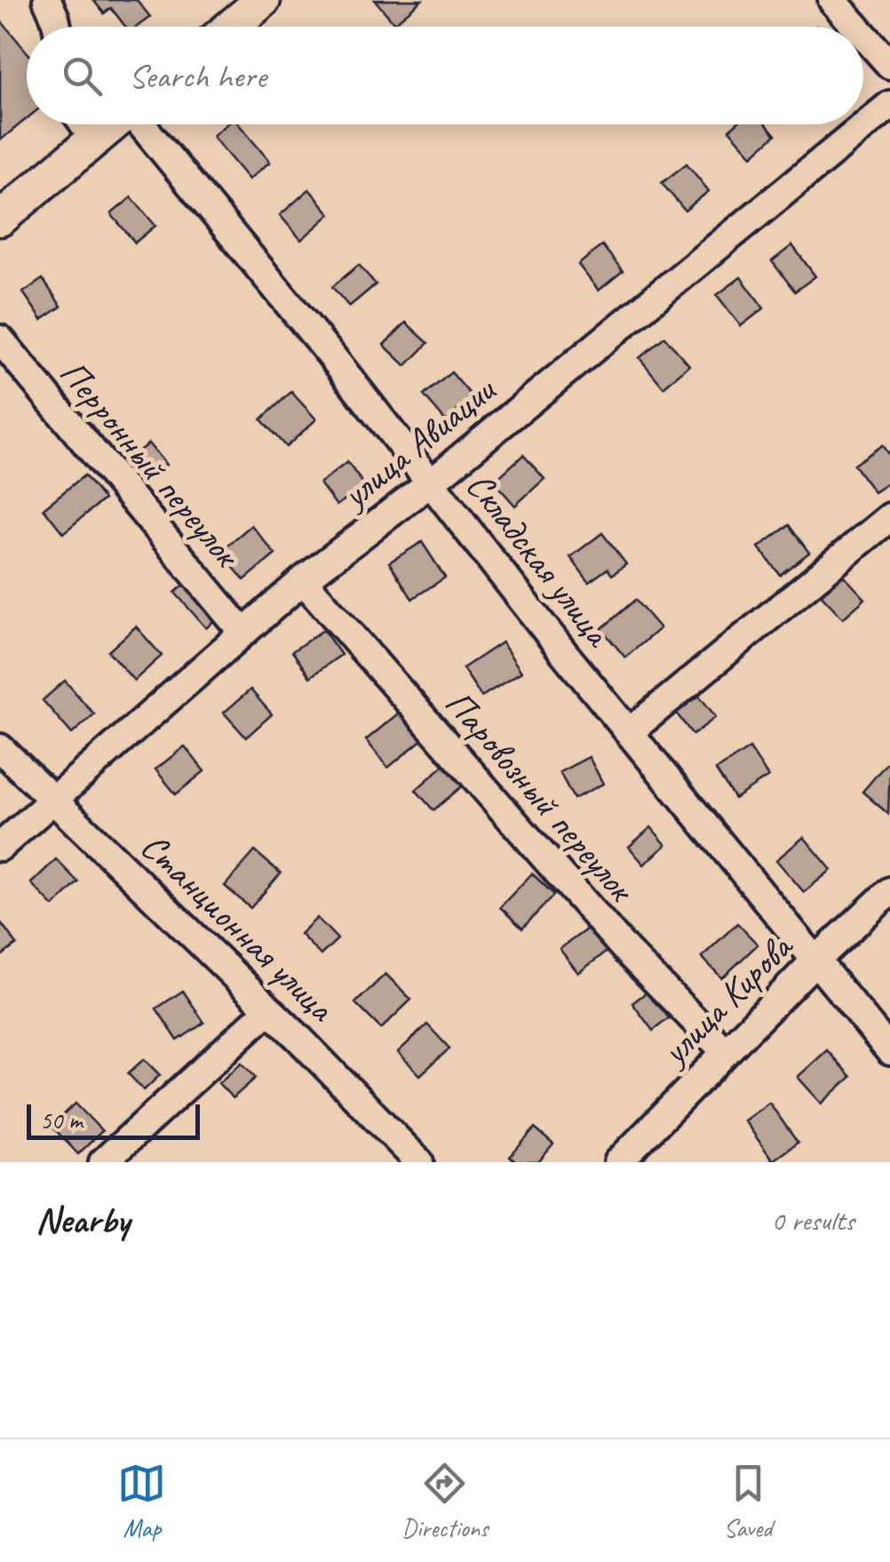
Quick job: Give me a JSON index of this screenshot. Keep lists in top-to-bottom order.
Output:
{
  "streets": {
    "street": [
      "улица Авиации",
      "Перронный переулок",
      "Складская улица",
      "Паровозный переулок",
      "Станционная улица",
      "улица Кирова"
    ]
  },
  "crossings": [
    ["улица Авиации", "Перронный переулок"],
    ["улица Авиации", "Складская улица"],
    ["улица Авиации", "Паровозный переулок"],
    ["улица Авиации", "Станционная улица"],
    ["Складская улица", "улица Кирова"],
    ["Паровозный переулок", "улица Кирова"]
  ],
  "scale_bar": "50 m",
  "page": {
    "search": "Search here",
    "scale": "50 m",
    "heading": ["Nearby", "0 results"],
    "nav": ["Map", "Directions", "Saved"]
  }
}
